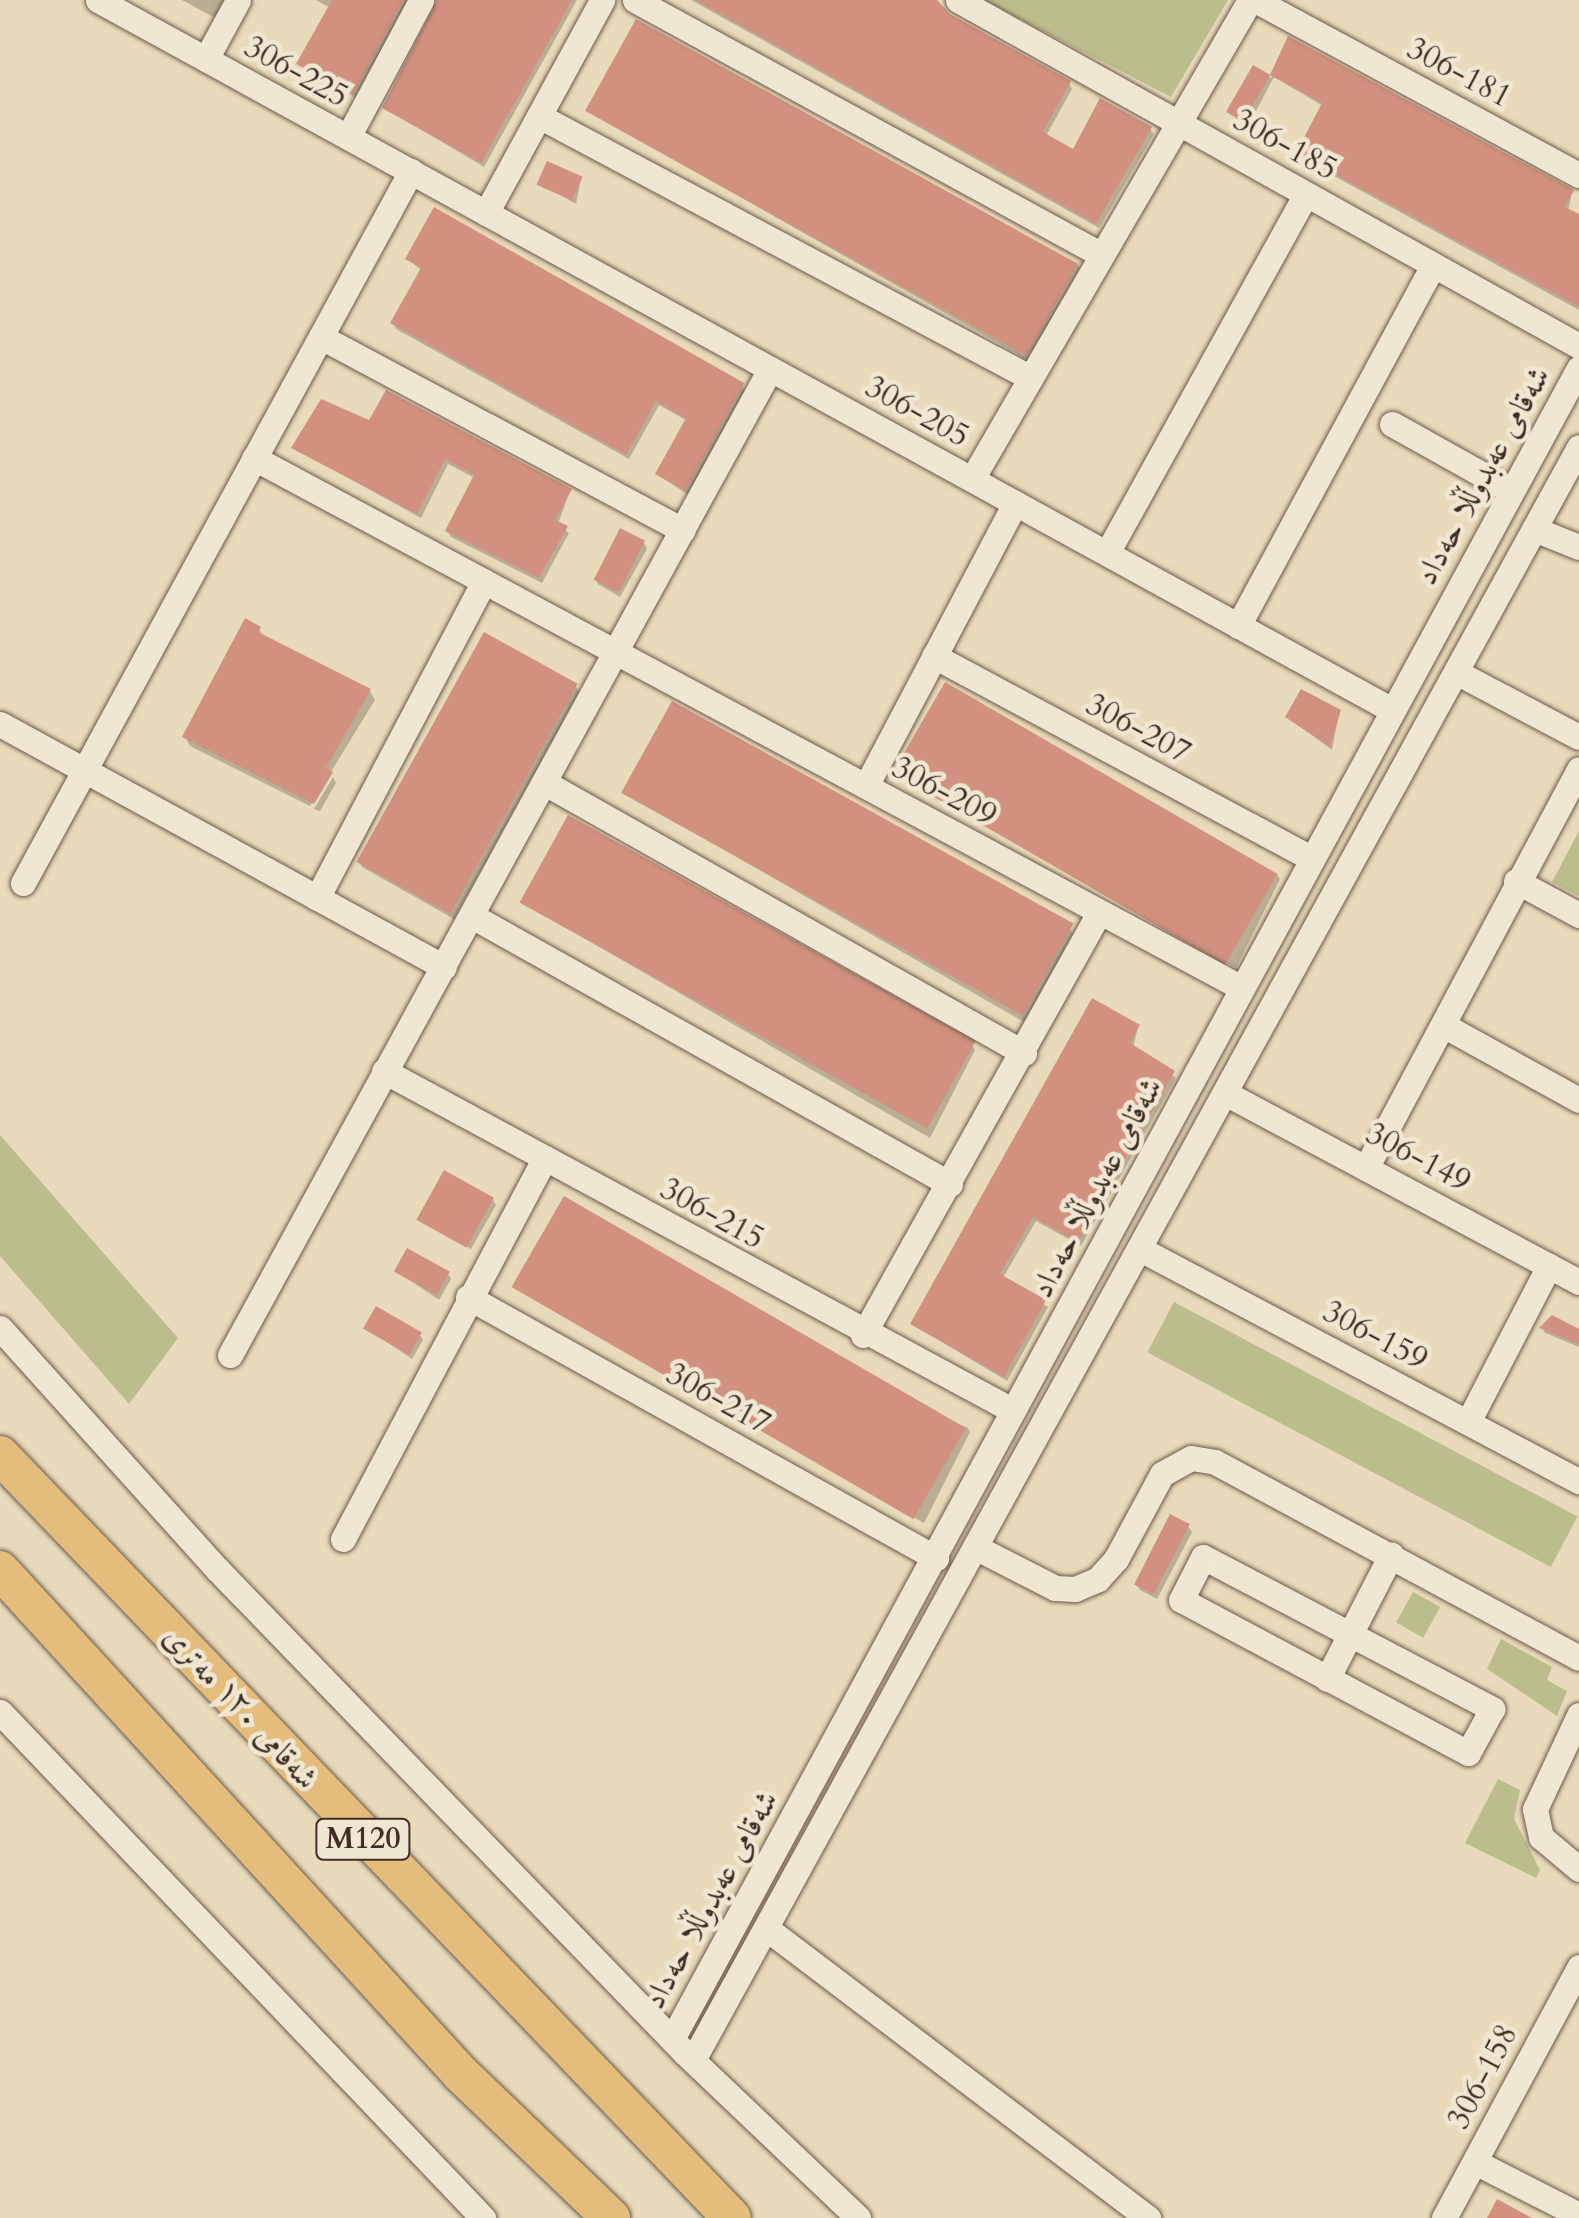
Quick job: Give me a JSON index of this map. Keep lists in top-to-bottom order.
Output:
{
  "streets": {
    "highway": ["شەقامی ١٢٠ مەتری", "M120"],
    "street": [
      "306-225",
      "306-181",
      "306-185",
      "306-205",
      "شەقامی عەبدوڵڵا حەداد",
      "306-207",
      "306-209",
      "306-149",
      "306-215",
      "306-159",
      "306-217",
      "306-158"
    ]
  },
  "crossings": [
    ["306-225", "306-205"],
    ["306-205", "شەقامی عەبدوڵڵا حەداد"],
    ["شەقامی عەبدوڵڵا حەداد", "306-207"],
    ["شەقامی عەبدوڵڵا حەداد", "306-209"],
    ["شەقامی عەبدوڵڵا حەداد", "306-149"],
    ["شەقامی عەبدوڵڵا حەداد", "306-215"],
    ["شەقامی عەبدوڵڵا حەداد", "306-159"],
    ["شەقامی عەبدوڵڵا حەداد", "306-217"]
  ]
}
